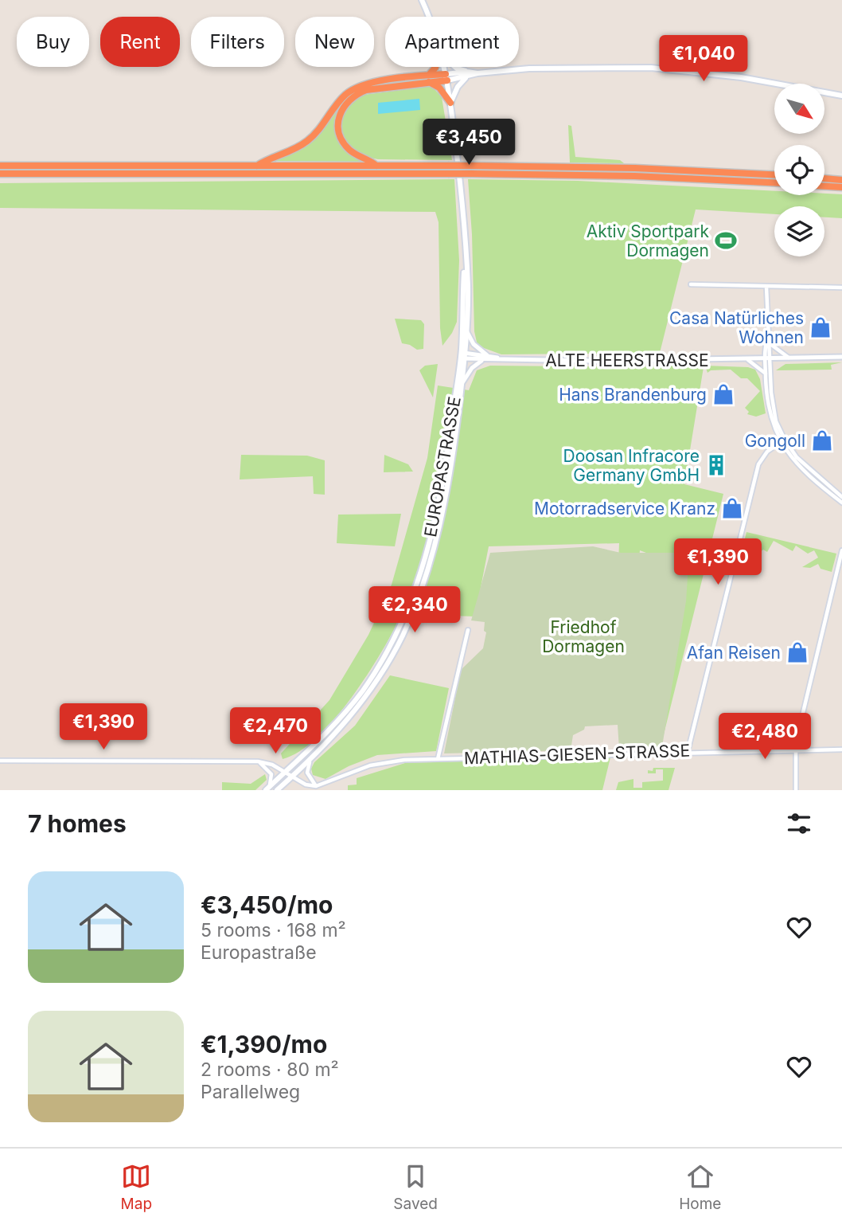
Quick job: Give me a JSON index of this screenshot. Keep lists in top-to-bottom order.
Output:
{
  "streets": {
    "main road": ["EUROPASTRASSE"],
    "street": ["ALTE HEERSTRASSE", "MATHIAS-GIESEN-STRASSE"]
  },
  "crossings": [
    ["ALTE HEERSTRASSE", "EUROPASTRASSE"]
  ],
  "parks": ["Friedhof Dormagen"],
  "places": {
    "sports": ["Aktiv Sportpark Dormagen"],
    "shop": [
      "Casa Natürliches Wohnen",
      "Hans Brandenburg",
      "Gongoll",
      "Motorradservice Kranz",
      "Afan Reisen"
    ],
    "building": ["Doosan Infracore Germany GmbH"]
  },
  "north": "bottom right",
  "page": {
    "chip": [
      "Buy",
      "Rent",
      "Filters",
      "New",
      "Apartment"
    ],
    "price": [
      "€1,040",
      "€3,450",
      "€1,390",
      "€2,340",
      "€1,390",
      "€2,470",
      "€2,480"
    ],
    "heading": "7 homes",
    "list": [
      {
        "name": "€3,450/mo",
        "note": "5 rooms · 168 m² · Europastraße"
      },
      {
        "name": "€1,390/mo",
        "note": "2 rooms · 80 m² · Parallelweg"
      }
    ],
    "tabs": ["Map", "Saved", "Home"]
  }
}
